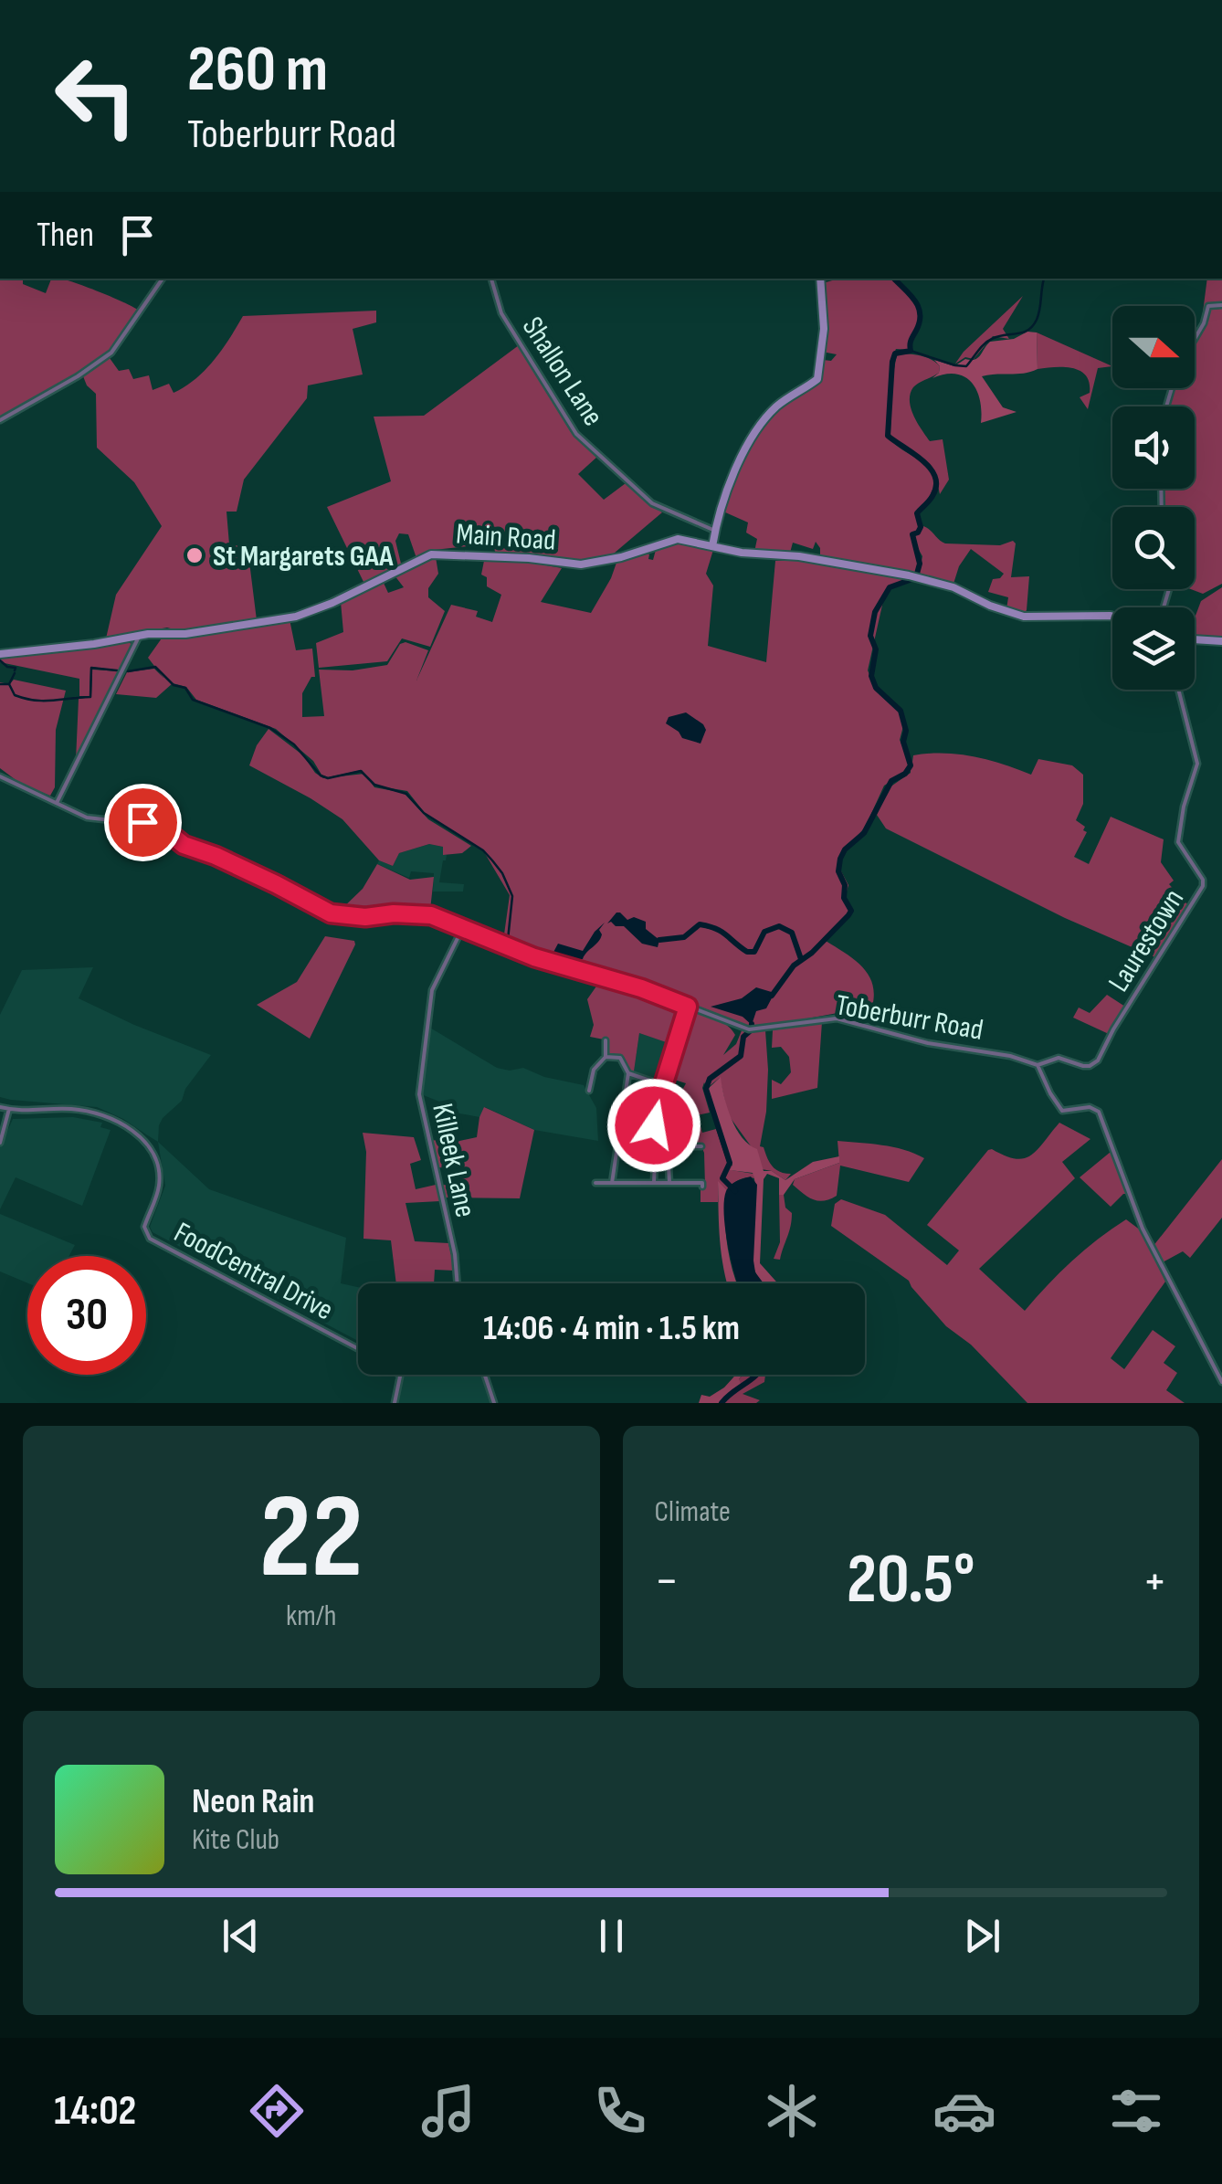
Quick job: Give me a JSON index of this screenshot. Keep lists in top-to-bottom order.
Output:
{
  "streets": {
    "main road": ["Main Road"],
    "street": [
      "Shallon Lane",
      "Laurestown",
      "Toberburr Road",
      "Killeek Lane",
      "FoodCentral Drive"
    ]
  },
  "crossings": [
    ["Laurestown", "Toberburr Road"],
    ["Toberburr Road", "Killeek Lane"]
  ],
  "places": ["St Margarets GAA"],
  "north": "right",
  "page": {
    "turn": ["260 m", "Toberburr Road"],
    "then": "Then",
    "limit": "30",
    "trip": "14:06 · 4 min · 1.5 km",
    "tile": [
      ["22", "km/h"],
      "Climate"
    ],
    "heat": ["−", "20.5°", "+"],
    "song": ["Neon Rain", "Kite Club"],
    "tabs": "14:02"
  }
}
